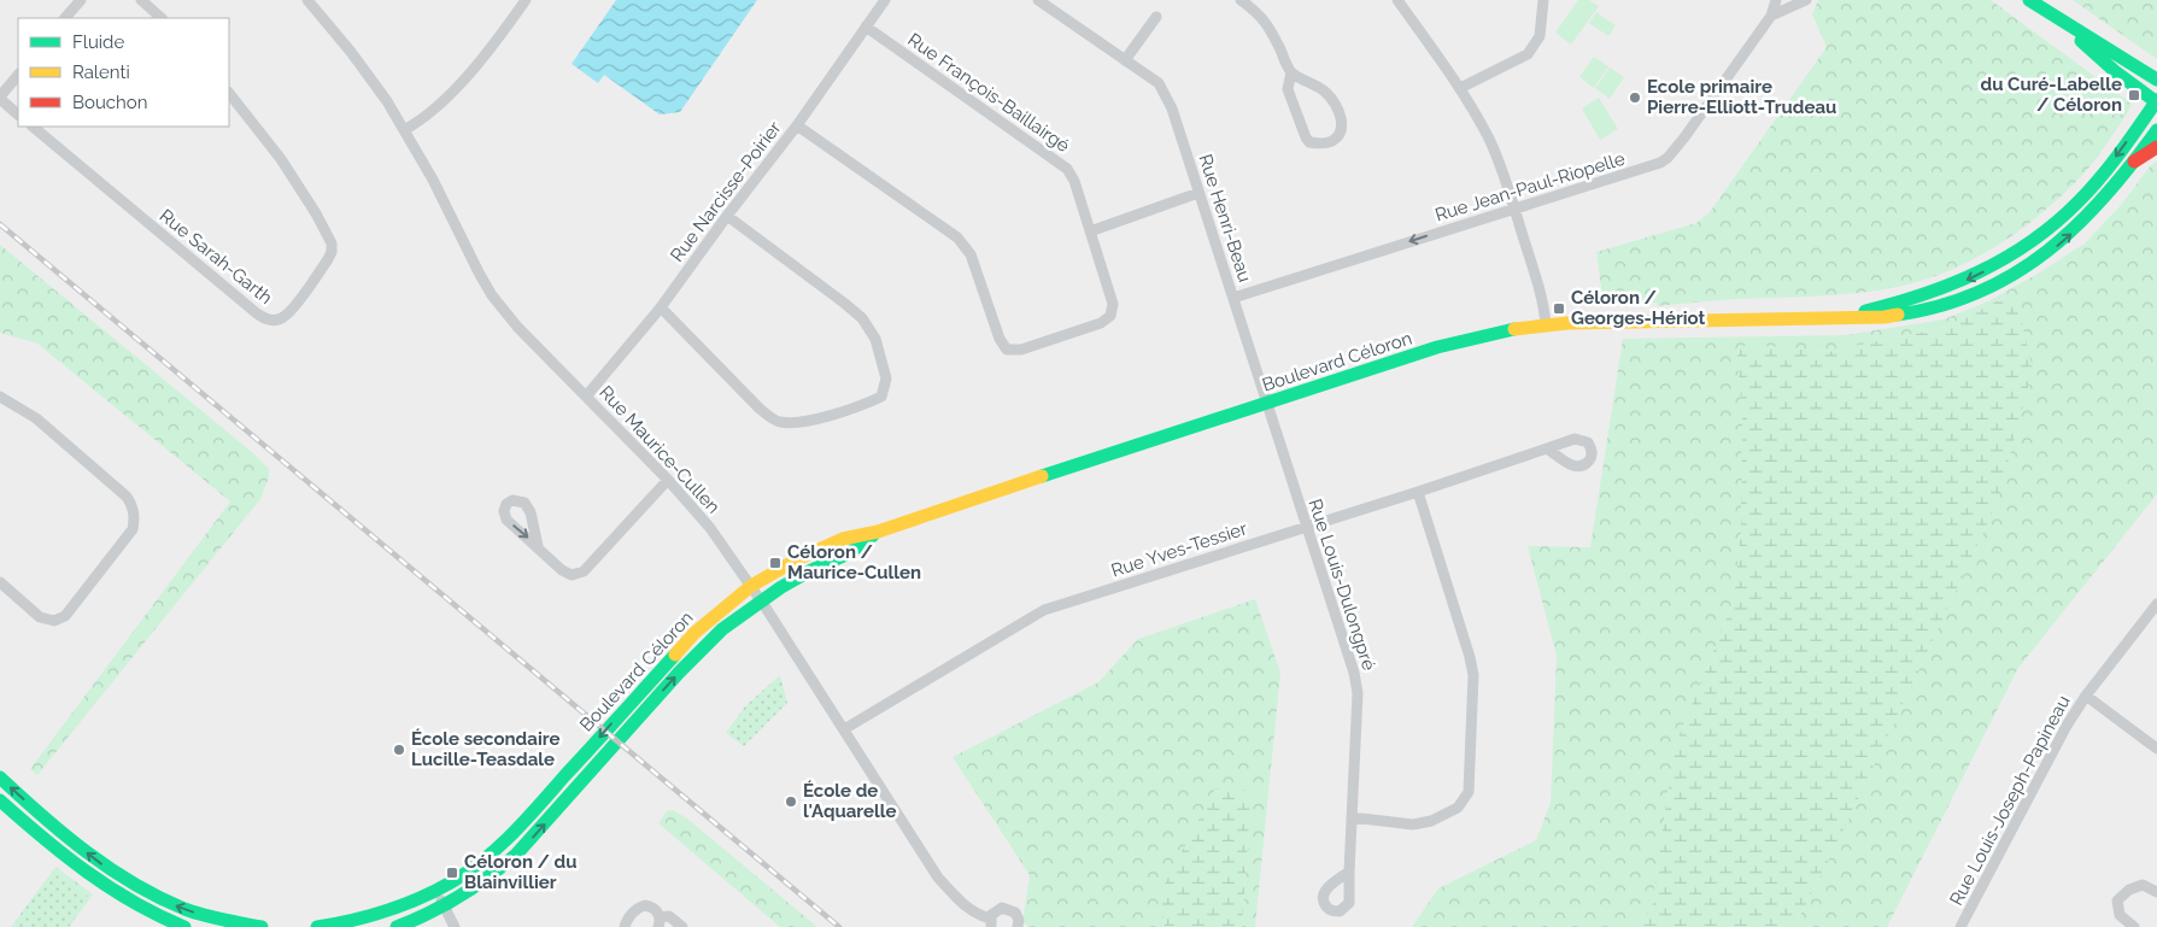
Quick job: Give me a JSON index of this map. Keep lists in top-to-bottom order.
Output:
{
  "streets": {
    "street": [
      "Rue François-Baillairgé",
      "Rue Jean-Paul-Riopelle",
      "Rue Narcisse-Poirier",
      "Rue Henri-Beau",
      "Rue Sarah-Garth",
      "Boulevard Céloron",
      "Rue Maurice-Cullen",
      "Rue Yves-Tessier",
      "Rue Louis-Dulongpré",
      "Rue Louis-Joseph-Papineau"
    ]
  },
  "crossings": [
    ["Rue François-Baillairgé", "Rue Narcisse-Poirier"],
    ["Rue Jean-Paul-Riopelle", "Rue Henri-Beau"],
    ["Rue Narcisse-Poirier", "Rue Maurice-Cullen"],
    ["Rue Henri-Beau", "Boulevard Céloron"],
    ["Rue Henri-Beau", "Rue Louis-Dulongpré"],
    ["Boulevard Céloron", "Rue Maurice-Cullen"],
    ["Boulevard Céloron", "Rue Louis-Dulongpré"],
    ["Rue Maurice-Cullen", "Rue Yves-Tessier"],
    ["Rue Yves-Tessier", "Rue Louis-Dulongpré"]
  ],
  "one_way": ["Rue Jean-Paul-Riopelle"],
  "places": {
    "transit": [
      "du Curé-Labelle / Céloron",
      "Céloron / Georges-Hériot",
      "Céloron / Maurice-Cullen",
      "Céloron / du Blainvillier"
    ],
    "other": ["Ecole primaire Pierre-Elliott-Trudeau", "École secondaire Lucille-Teasdale", "École de l'Aquarelle"]
  },
  "legend": ["Fluide", "Ralenti", "Bouchon"]
}
